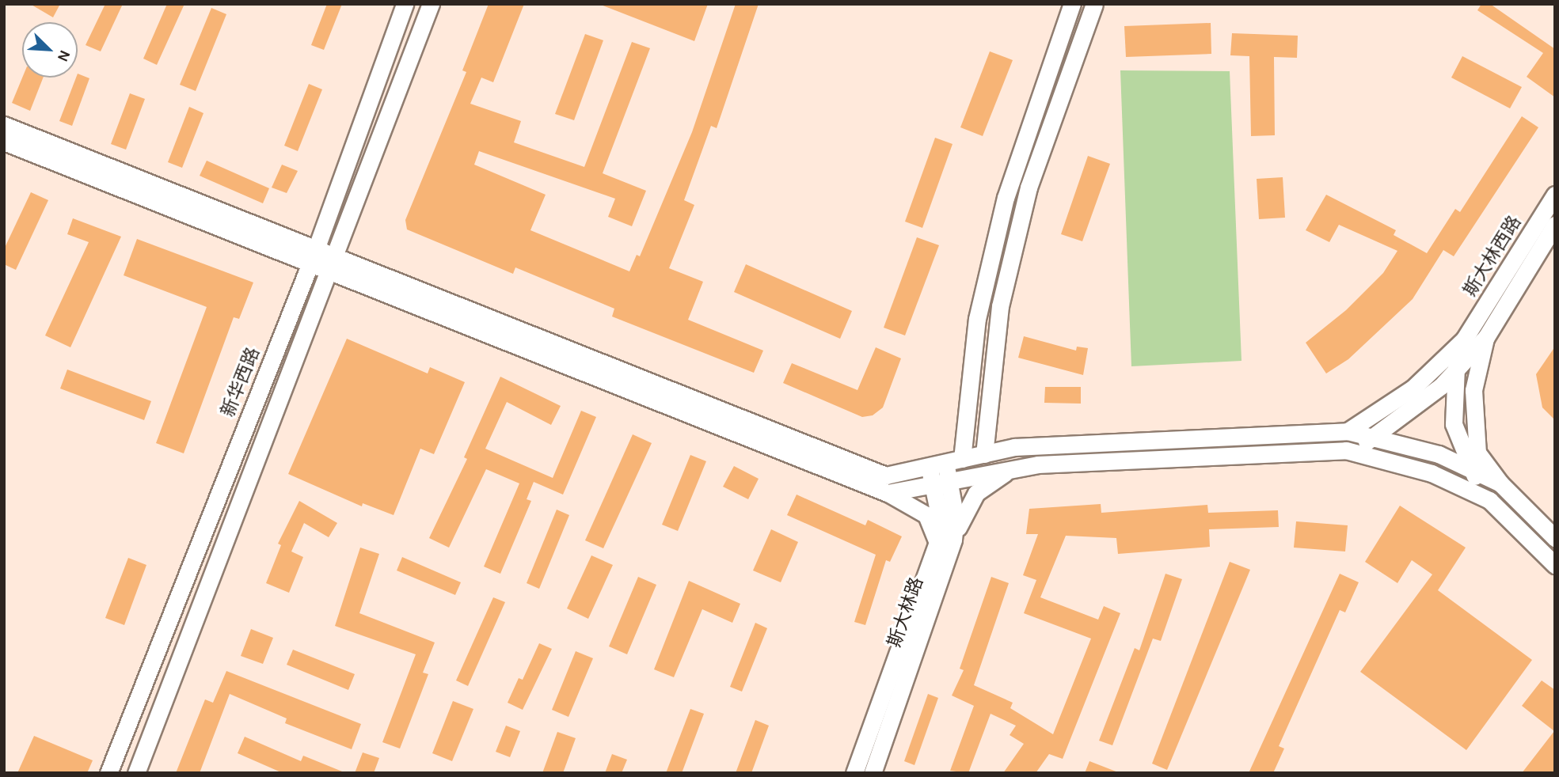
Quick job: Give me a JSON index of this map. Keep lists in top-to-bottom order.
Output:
{
  "streets": {
    "main road": ["斯大林西路", "新华西路", "斯大林路"]
  },
  "north": "bottom right"
}
